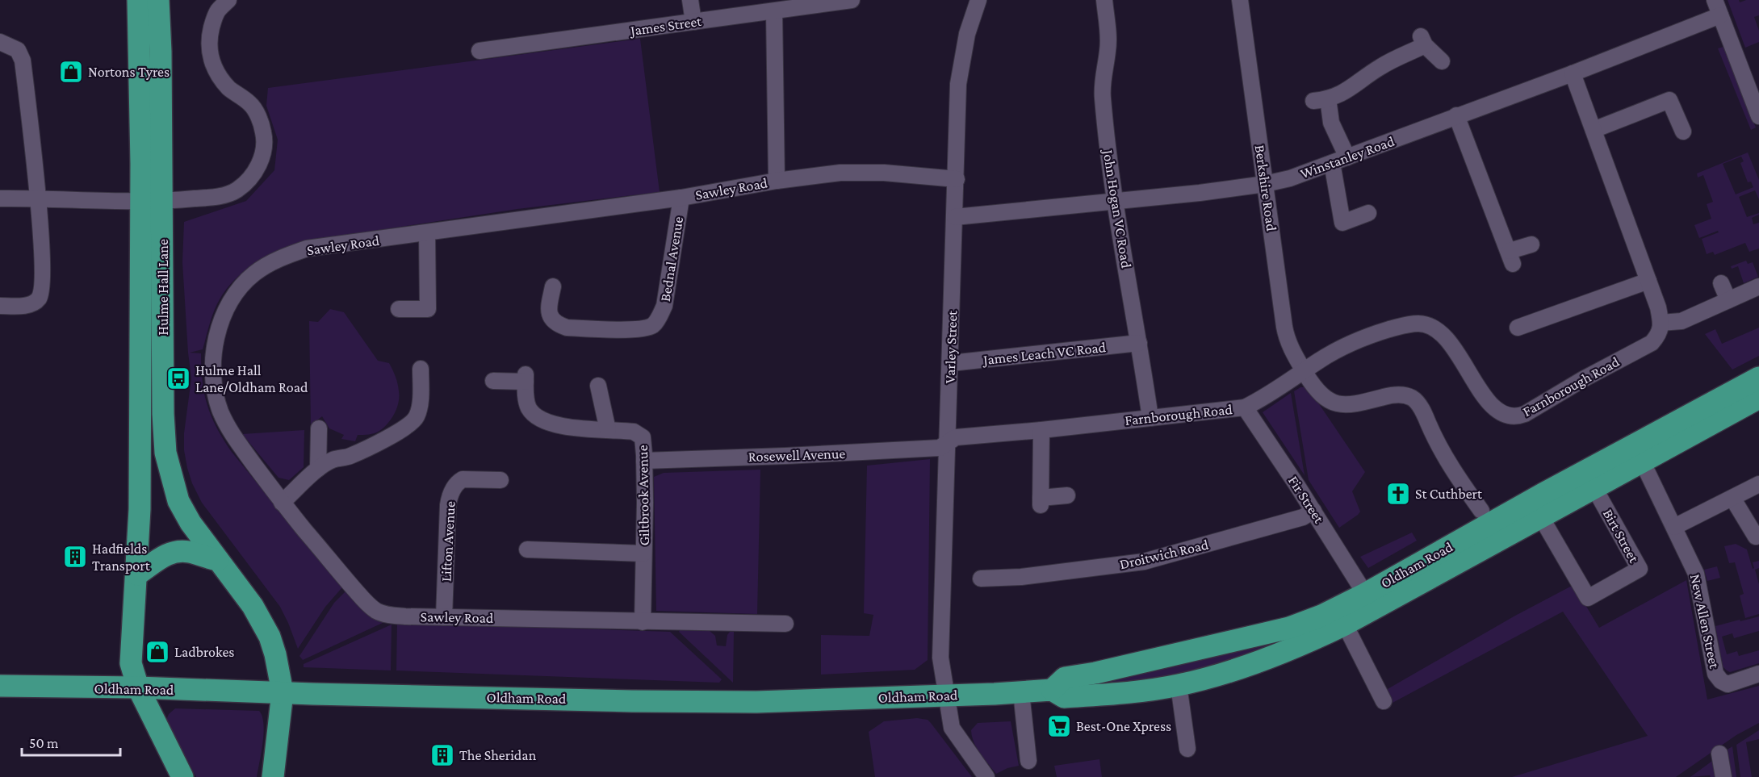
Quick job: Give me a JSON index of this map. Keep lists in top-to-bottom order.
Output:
{
  "streets": {
    "highway": ["Hulme Hall Lane", "Oldham Road"],
    "street": [
      "James Street",
      "Winstanley Road",
      "Berkshire Road",
      "Sawley Road",
      "John Hogan VC Road",
      "Bednal Avenue",
      "Varley Street",
      "James Leach VC Road",
      "Farnborough Road",
      "Rosewell Avenue",
      "Giltbrook Avenue",
      "Fir Street",
      "Birt Street",
      "Lifton Avenue",
      "Droitwich Road",
      "New Allen Street"
    ]
  },
  "crossings": [
    ["Winstanley Road", "Berkshire Road"],
    ["Winstanley Road", "John Hogan VC Road"],
    ["Winstanley Road", "Varley Street"],
    ["Berkshire Road", "Farnborough Road"],
    ["Sawley Road", "Bednal Avenue"],
    ["Sawley Road", "Varley Street"],
    ["Sawley Road", "Giltbrook Avenue"],
    ["Sawley Road", "Lifton Avenue"],
    ["John Hogan VC Road", "James Leach VC Road"],
    ["John Hogan VC Road", "Farnborough Road"],
    ["Hulme Hall Lane", "Oldham Road"],
    ["Varley Street", "James Leach VC Road"],
    ["Varley Street", "Farnborough Road"],
    ["Varley Street", "Rosewell Avenue"],
    ["Varley Street", "Oldham Road"],
    ["Farnborough Road", "Rosewell Avenue"],
    ["Farnborough Road", "Fir Street"],
    ["Rosewell Avenue", "Giltbrook Avenue"],
    ["Fir Street", "Droitwich Road"],
    ["Fir Street", "Oldham Road"],
    ["Birt Street", "Oldham Road"],
    ["Oldham Road", "New Allen Street"]
  ],
  "places": {
    "shop": ["Nortons Tyres", "Ladbrokes"],
    "bus stop": ["Hulme Hall Lane/Oldham Road"],
    "church": ["St Cuthbert"],
    "building": ["Hadfields Transport", "The Sheridan"],
    "supermarket": ["Best-One Xpress"]
  },
  "scale_bar": "50 m"
}
